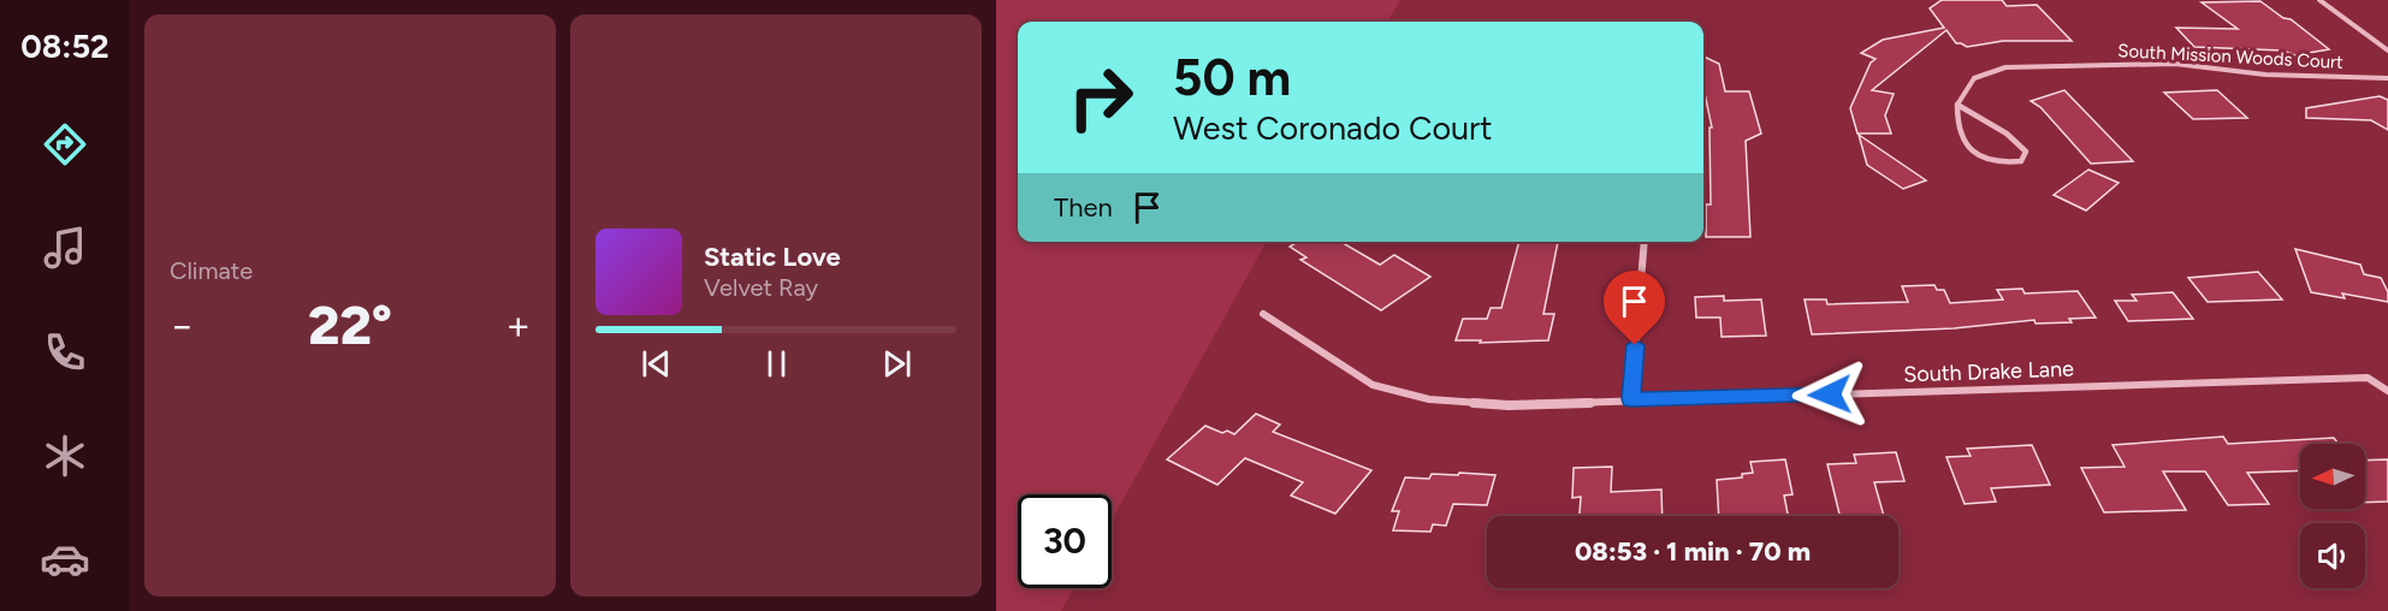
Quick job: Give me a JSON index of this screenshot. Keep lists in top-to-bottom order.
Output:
{
  "streets": {
    "street": ["South Mission Woods Court", "South Drake Lane"]
  },
  "north": "left",
  "page": {
    "tabs": "08:52",
    "tile": "Climate",
    "turn": ["50 m", "West Coronado Court"],
    "then": "Then",
    "song": ["Static Love", "Velvet Ray"],
    "heat": ["−", "22°", "+"],
    "limit": "30",
    "trip": "08:53 · 1 min · 70 m"
  }
}
